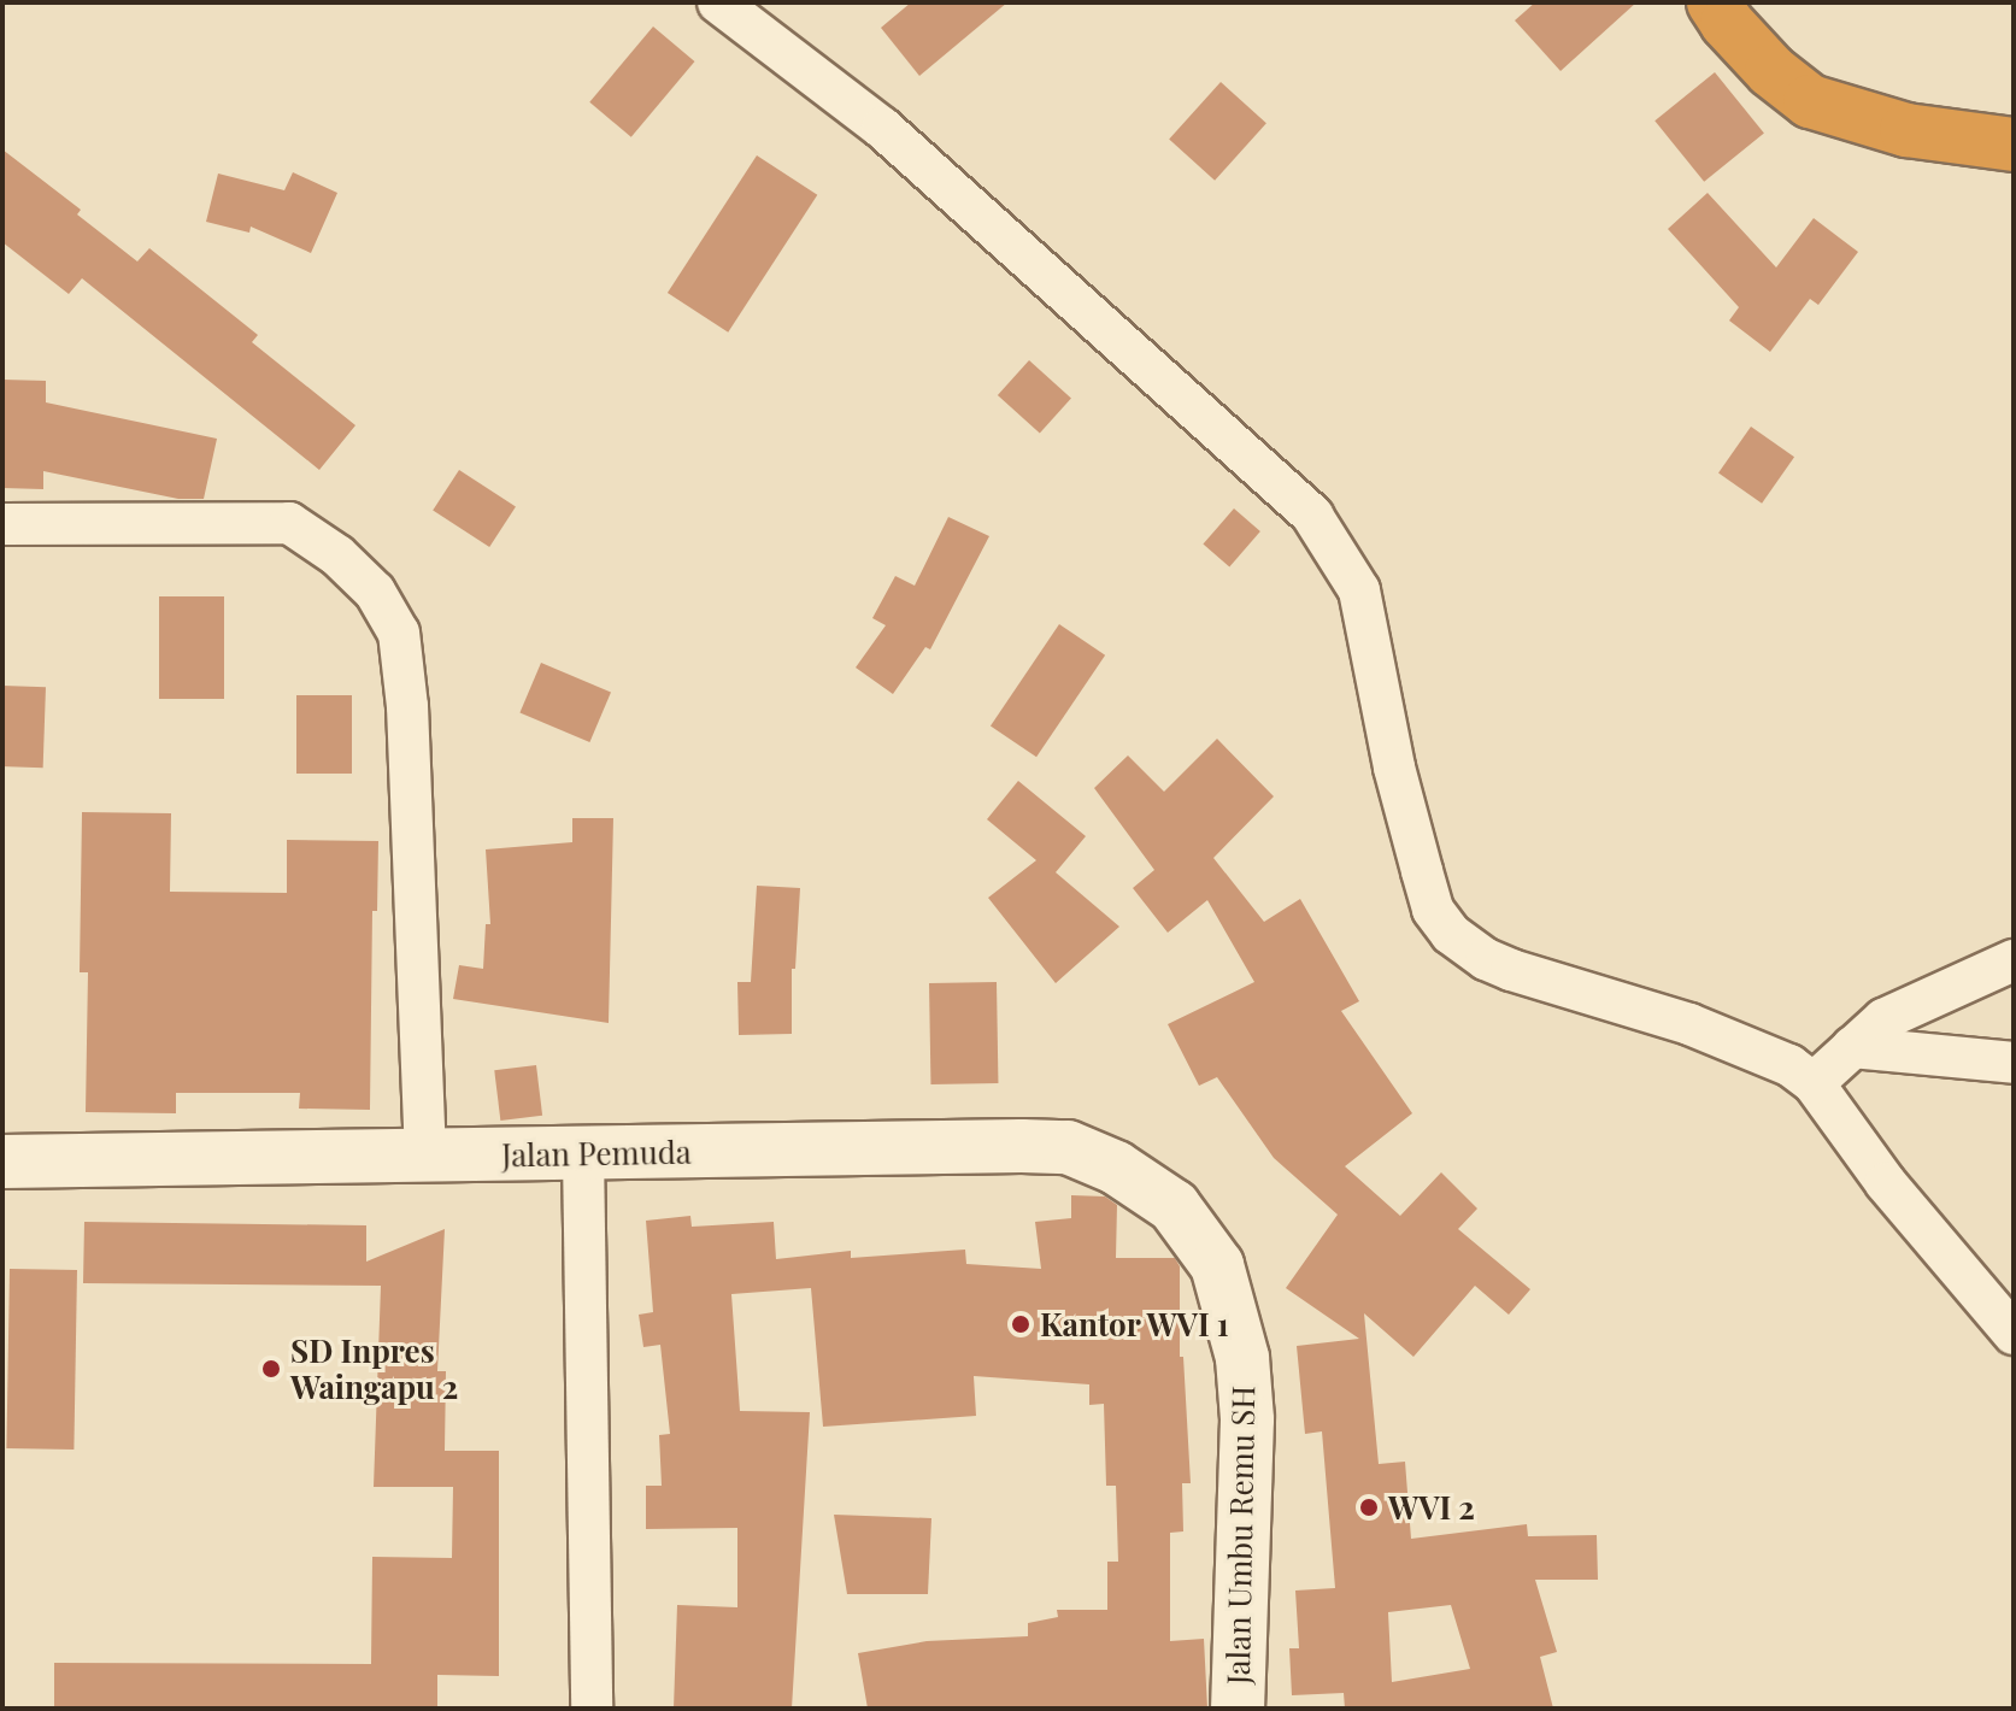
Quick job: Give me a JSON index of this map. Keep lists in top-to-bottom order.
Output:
{
  "streets": {
    "street": ["Jalan Pemuda", "Jalan Umbu Remu SH"]
  },
  "crossings": [
    ["Jalan Pemuda", "Jalan Umbu Remu SH"]
  ],
  "places": ["Kantor WVI 1", "SD Inpres Waingapu 2", "WVI 2"]
}
